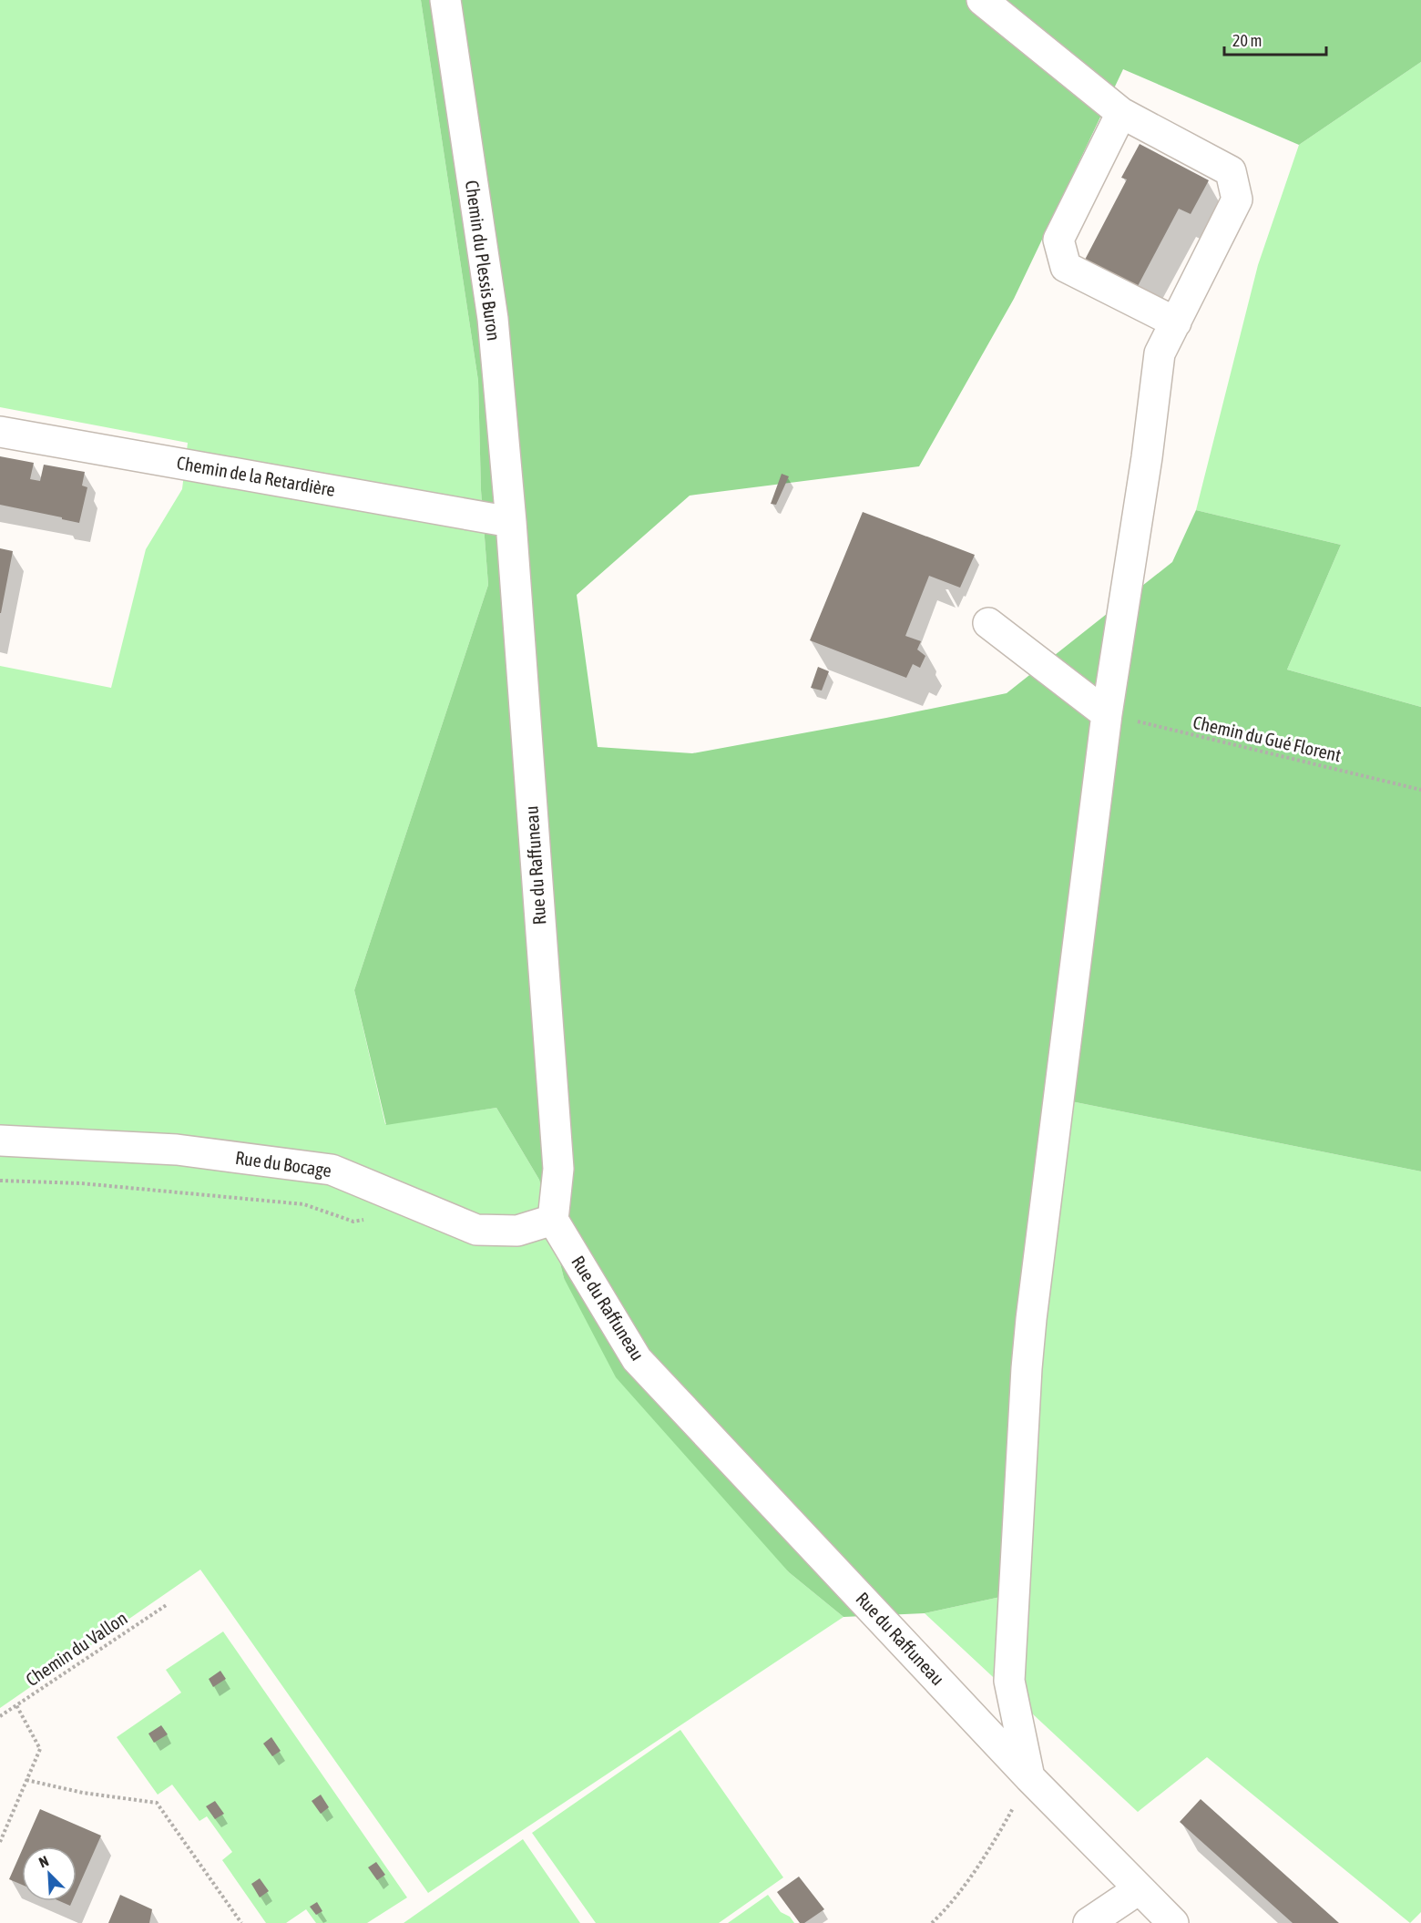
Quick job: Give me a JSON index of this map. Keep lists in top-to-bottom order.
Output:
{
  "streets": {
    "street": [
      "Chemin du Plessis Buron",
      "Chemin de la Retardière",
      "Rue du Raffuneau",
      "Rue du Bocage"
    ],
    "path": ["Chemin du Gué Florent", "Chemin du Vallon"]
  },
  "crossings": [
    ["Chemin du Plessis Buron", "Chemin de la Retardière"],
    ["Chemin du Plessis Buron", "Rue du Raffuneau"],
    ["Chemin de la Retardière", "Rue du Raffuneau"],
    ["Rue du Raffuneau", "Rue du Bocage"]
  ],
  "scale_bar": "20 m",
  "north": "top left"
}
